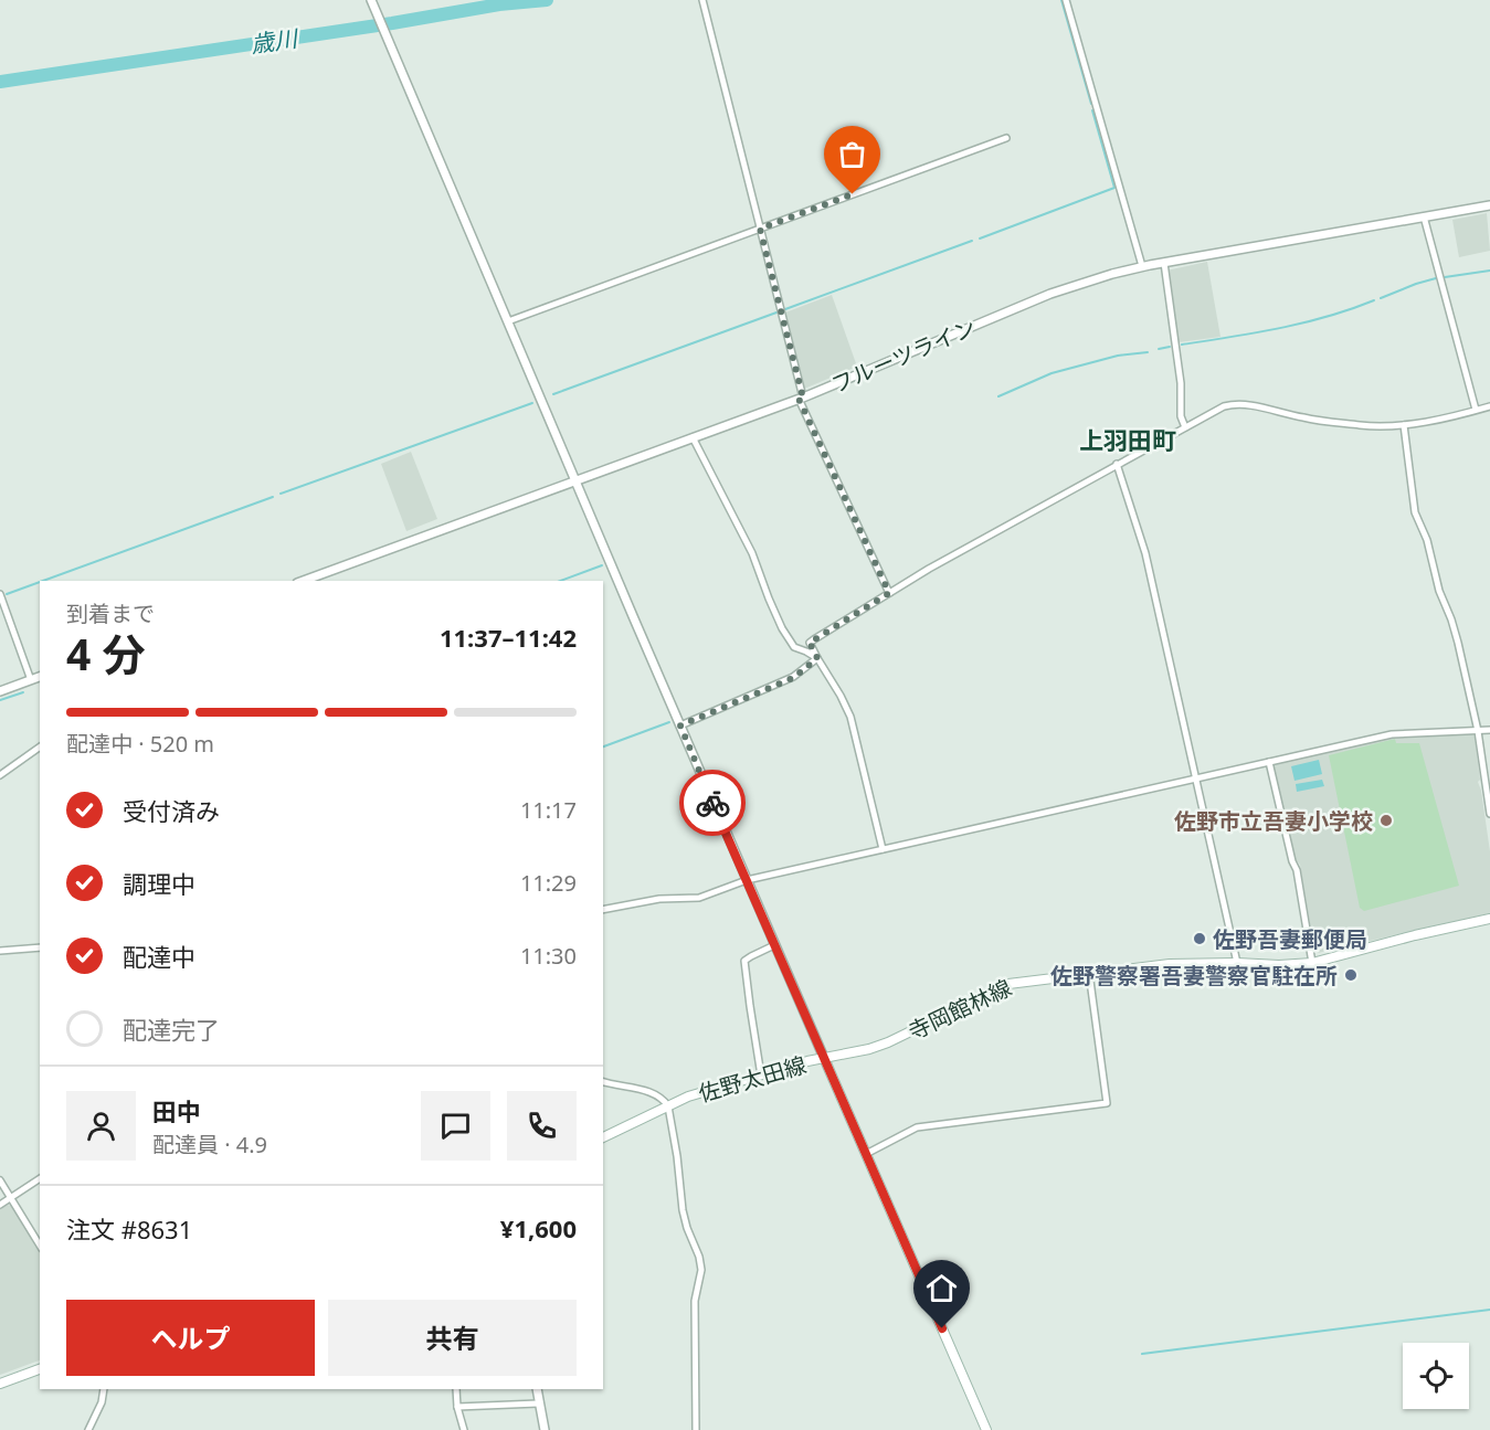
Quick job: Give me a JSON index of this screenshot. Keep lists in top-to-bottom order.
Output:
{
  "streets": {
    "main road": ["寺岡館林線", "佐野太田線"],
    "street": ["フルーツライン"]
  },
  "crossings": [
    ["寺岡館林線", "佐野太田線"]
  ],
  "districts": ["上羽田町"],
  "water": ["歳川"],
  "places": ["佐野市立吾妻小学校", "佐野吾妻郵便局", "佐野警察署吾妻警察官駐在所"],
  "page": {
    "heading": ["4 分", "到着まで", "11:37–11:42"],
    "panel": [
      "田中",
      "配達員 · 4.9",
      "注文 #8631",
      "¥1,600"
    ],
    "bar": "配達中 · 520 m",
    "list": [
      ["受付済み", "11:17"],
      ["調理中", "11:29"],
      ["配達中", "11:30"],
      "配達完了"
    ],
    "buttons": ["ヘルプ", "共有"]
  }
}
